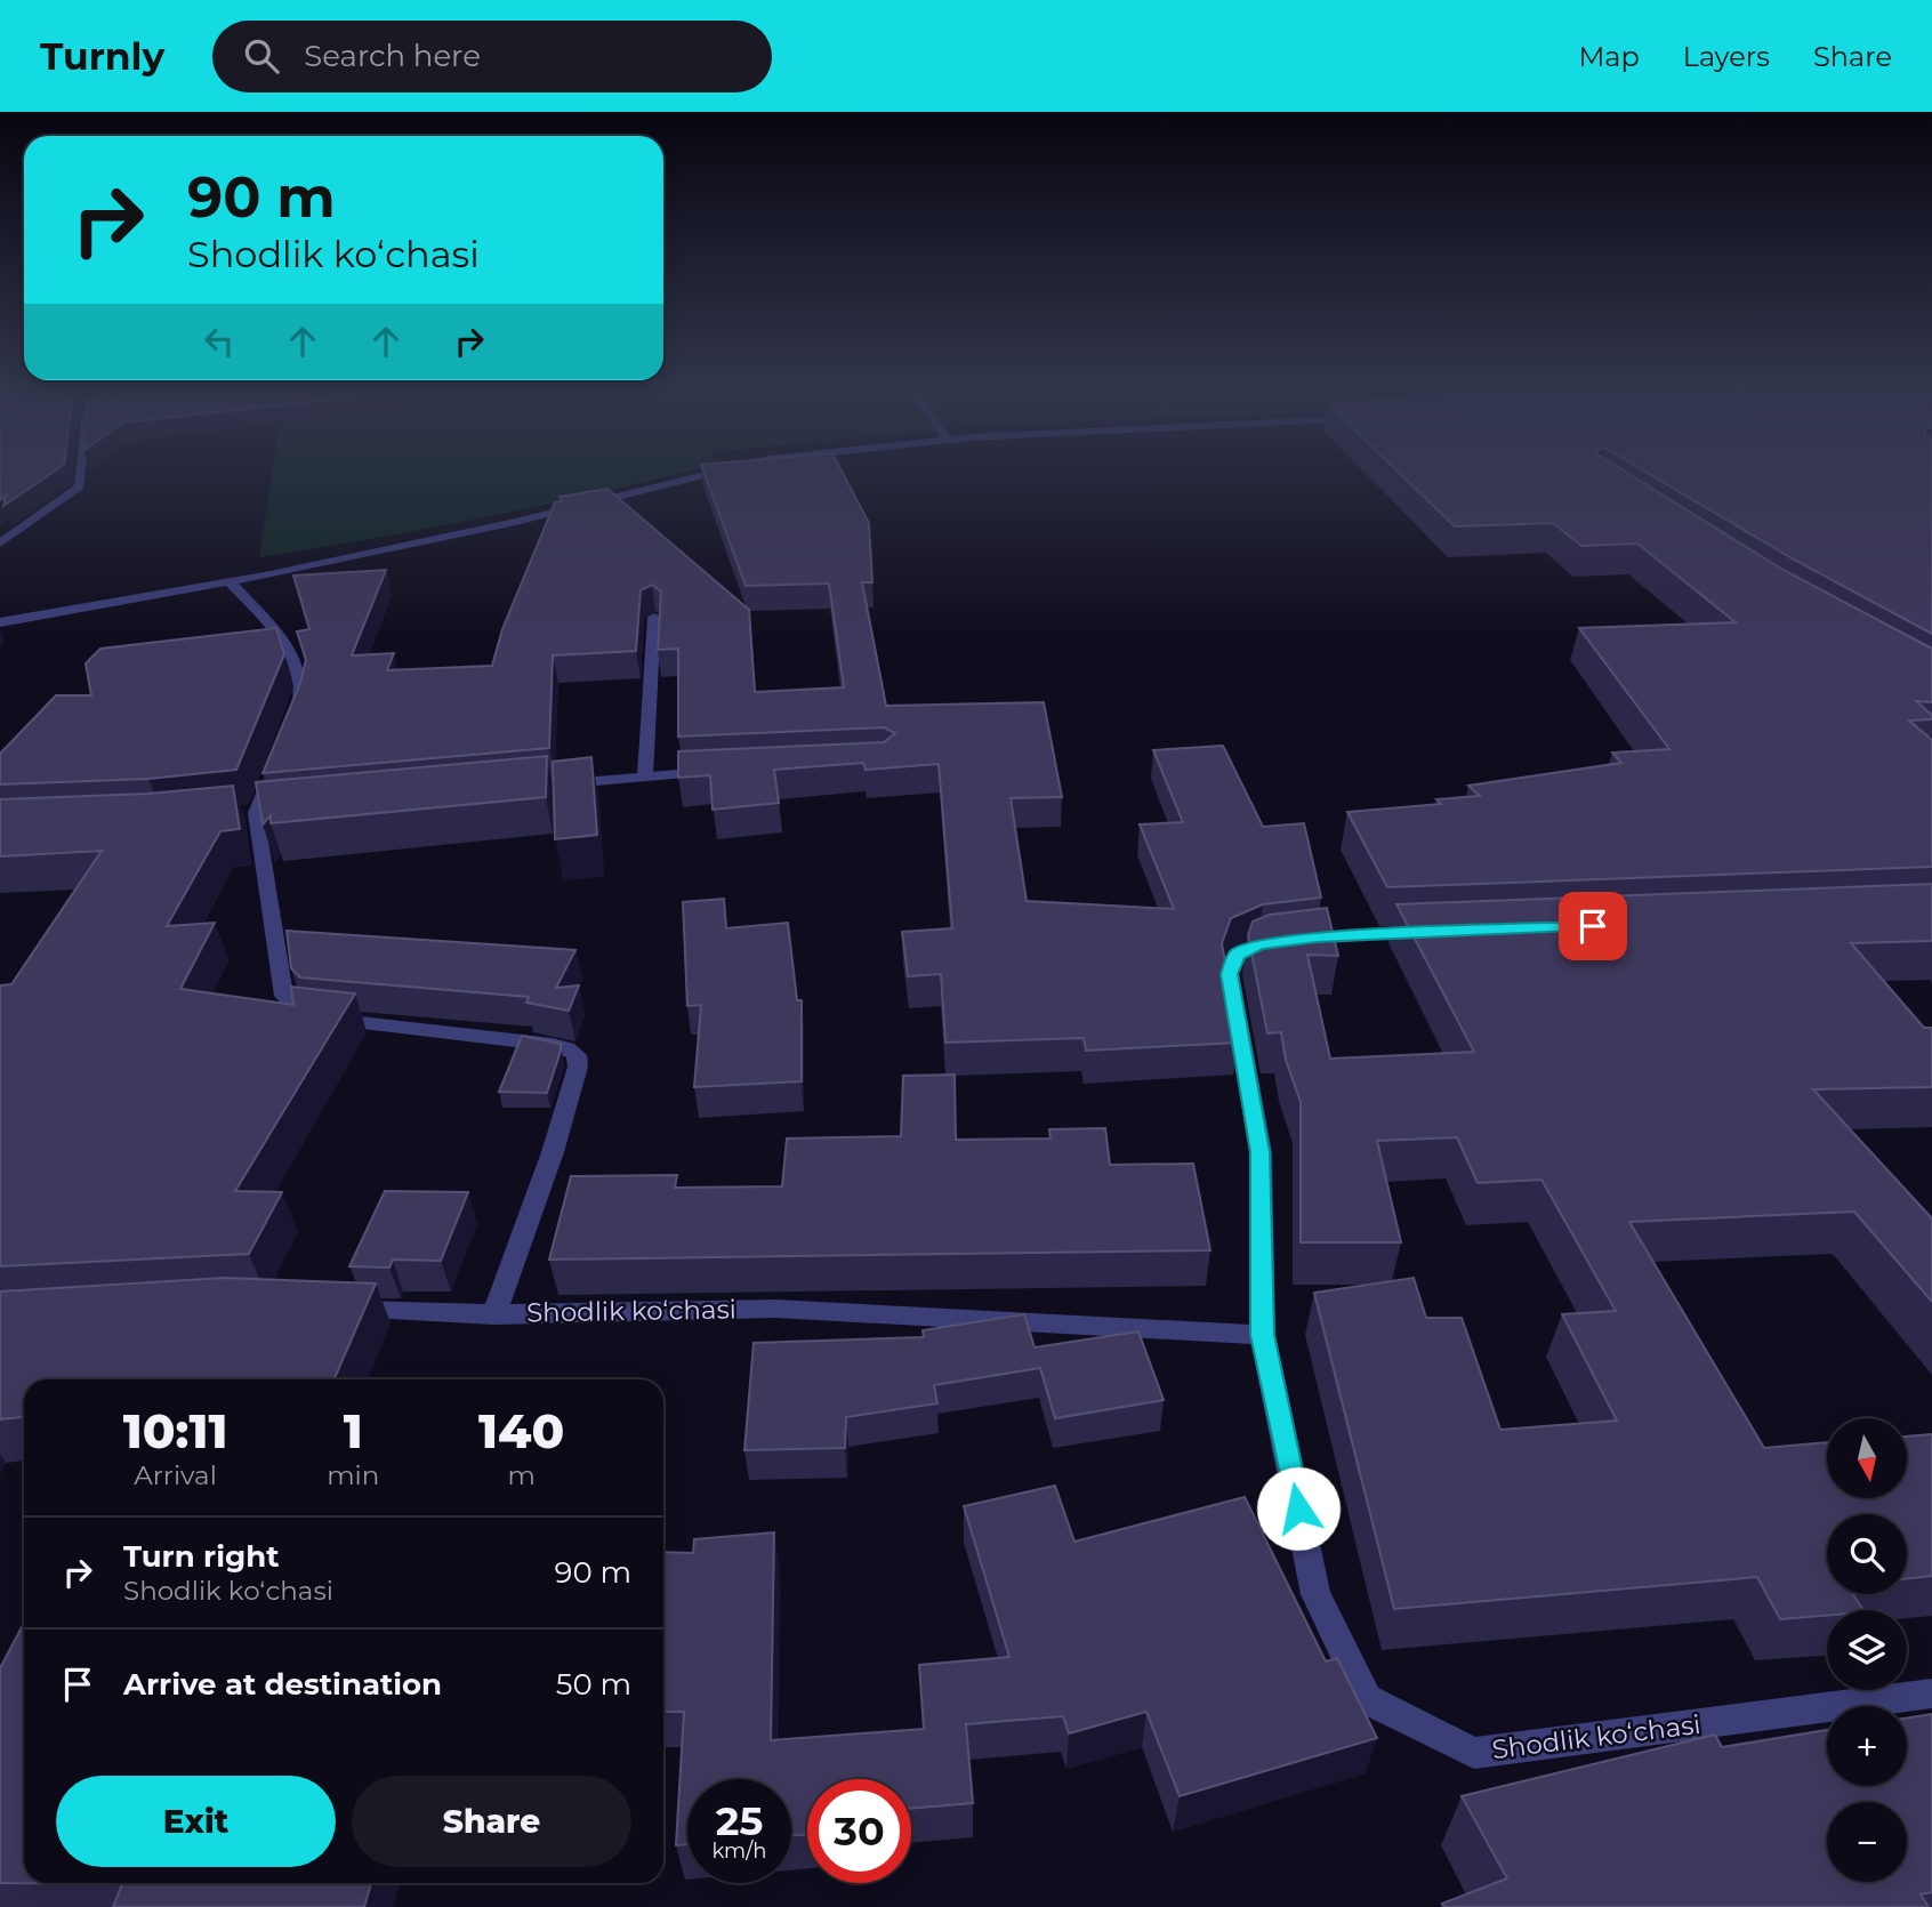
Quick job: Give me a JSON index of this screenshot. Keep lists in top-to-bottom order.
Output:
{
  "streets": {
    "street": ["Shodlik koʻchasi"]
  },
  "north": "bottom",
  "page": {
    "header": "Turnly",
    "search": "Search here",
    "nav": ["Map", "Layers", "Share"],
    "turn": ["90 m", "Shodlik koʻchasi"],
    "eta": [
      "10:11",
      "Arrival",
      "1",
      "min",
      "140",
      "m"
    ],
    "map_buttons": ["+", "−"],
    "list": [
      {
        "name": "Turn right",
        "note": "Shodlik koʻchasi",
        "value": "90 m"
      },
      {
        "name": "Arrive at destination",
        "value": "50 m"
      }
    ],
    "buttons": ["Exit", "Share"],
    "speed": "25 km/h",
    "limit": "30"
  }
}
